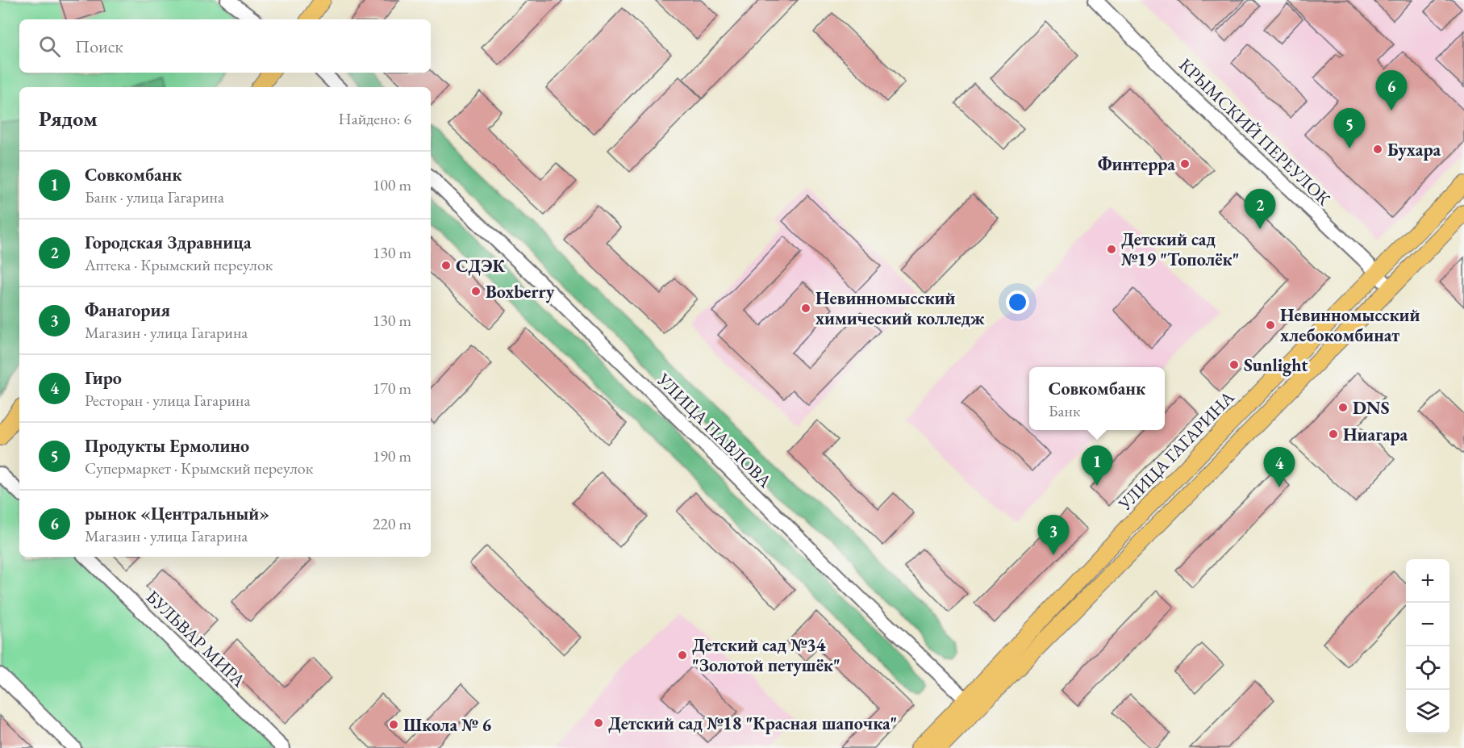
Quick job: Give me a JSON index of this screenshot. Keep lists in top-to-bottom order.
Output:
{
  "streets": {
    "main road": ["УЛИЦА ГАГАРИНА"],
    "street": ["КРЫМСКИЙ ПЕРЕУЛОК", "УЛИЦА ПАВЛОВА", "БУЛЬВАР МИРА"]
  },
  "crossings": [
    ["КРЫМСКИЙ ПЕРЕУЛОК", "УЛИЦА ГАГАРИНА"],
    ["УЛИЦА ПАВЛОВА", "УЛИЦА ГАГАРИНА"]
  ],
  "places": [
    "Бухара",
    "Финтерра",
    "Детский сад №19 \"Тополёк\"",
    "СДЭК",
    "Boxberry",
    "Невинномысский химический колледж",
    "Невинномысский хлебокомбинат",
    "Sunlight",
    "DNS",
    "Ниагара",
    "Детский сад №34 \"Золотой петушёк\"",
    "Детский сад №18 \"Красная шапочка\"",
    "Школа № 6"
  ],
  "page": {
    "search": "Поиск",
    "pins": [
      "6",
      "5",
      "2",
      "1",
      "4",
      "3"
    ],
    "heading": ["Рядом", "Найдено: 6"],
    "list": [
      {
        "mark": "1",
        "name": "Совкомбанк",
        "note": "Банк · улица Гагарина",
        "value": "100 m"
      },
      {
        "mark": "2",
        "name": "Городская Здравница",
        "note": "Аптека · Крымский переулок",
        "value": "130 m"
      },
      {
        "mark": "3",
        "name": "Фанагория",
        "note": "Магазин · улица Гагарина",
        "value": "130 m"
      },
      {
        "mark": "4",
        "name": "Гиро",
        "note": "Ресторан · улица Гагарина",
        "value": "170 m"
      },
      {
        "mark": "5",
        "name": "Продукты Ермолино",
        "note": "Супермаркет · Крымский переулок",
        "value": "190 m"
      },
      {
        "mark": "6",
        "name": "рынок «Центральный»",
        "note": "Магазин · улица Гагарина",
        "value": "220 m"
      }
    ],
    "popup": ["Совкомбанк", "Банк"],
    "map_buttons": ["+", "−"]
  }
}
